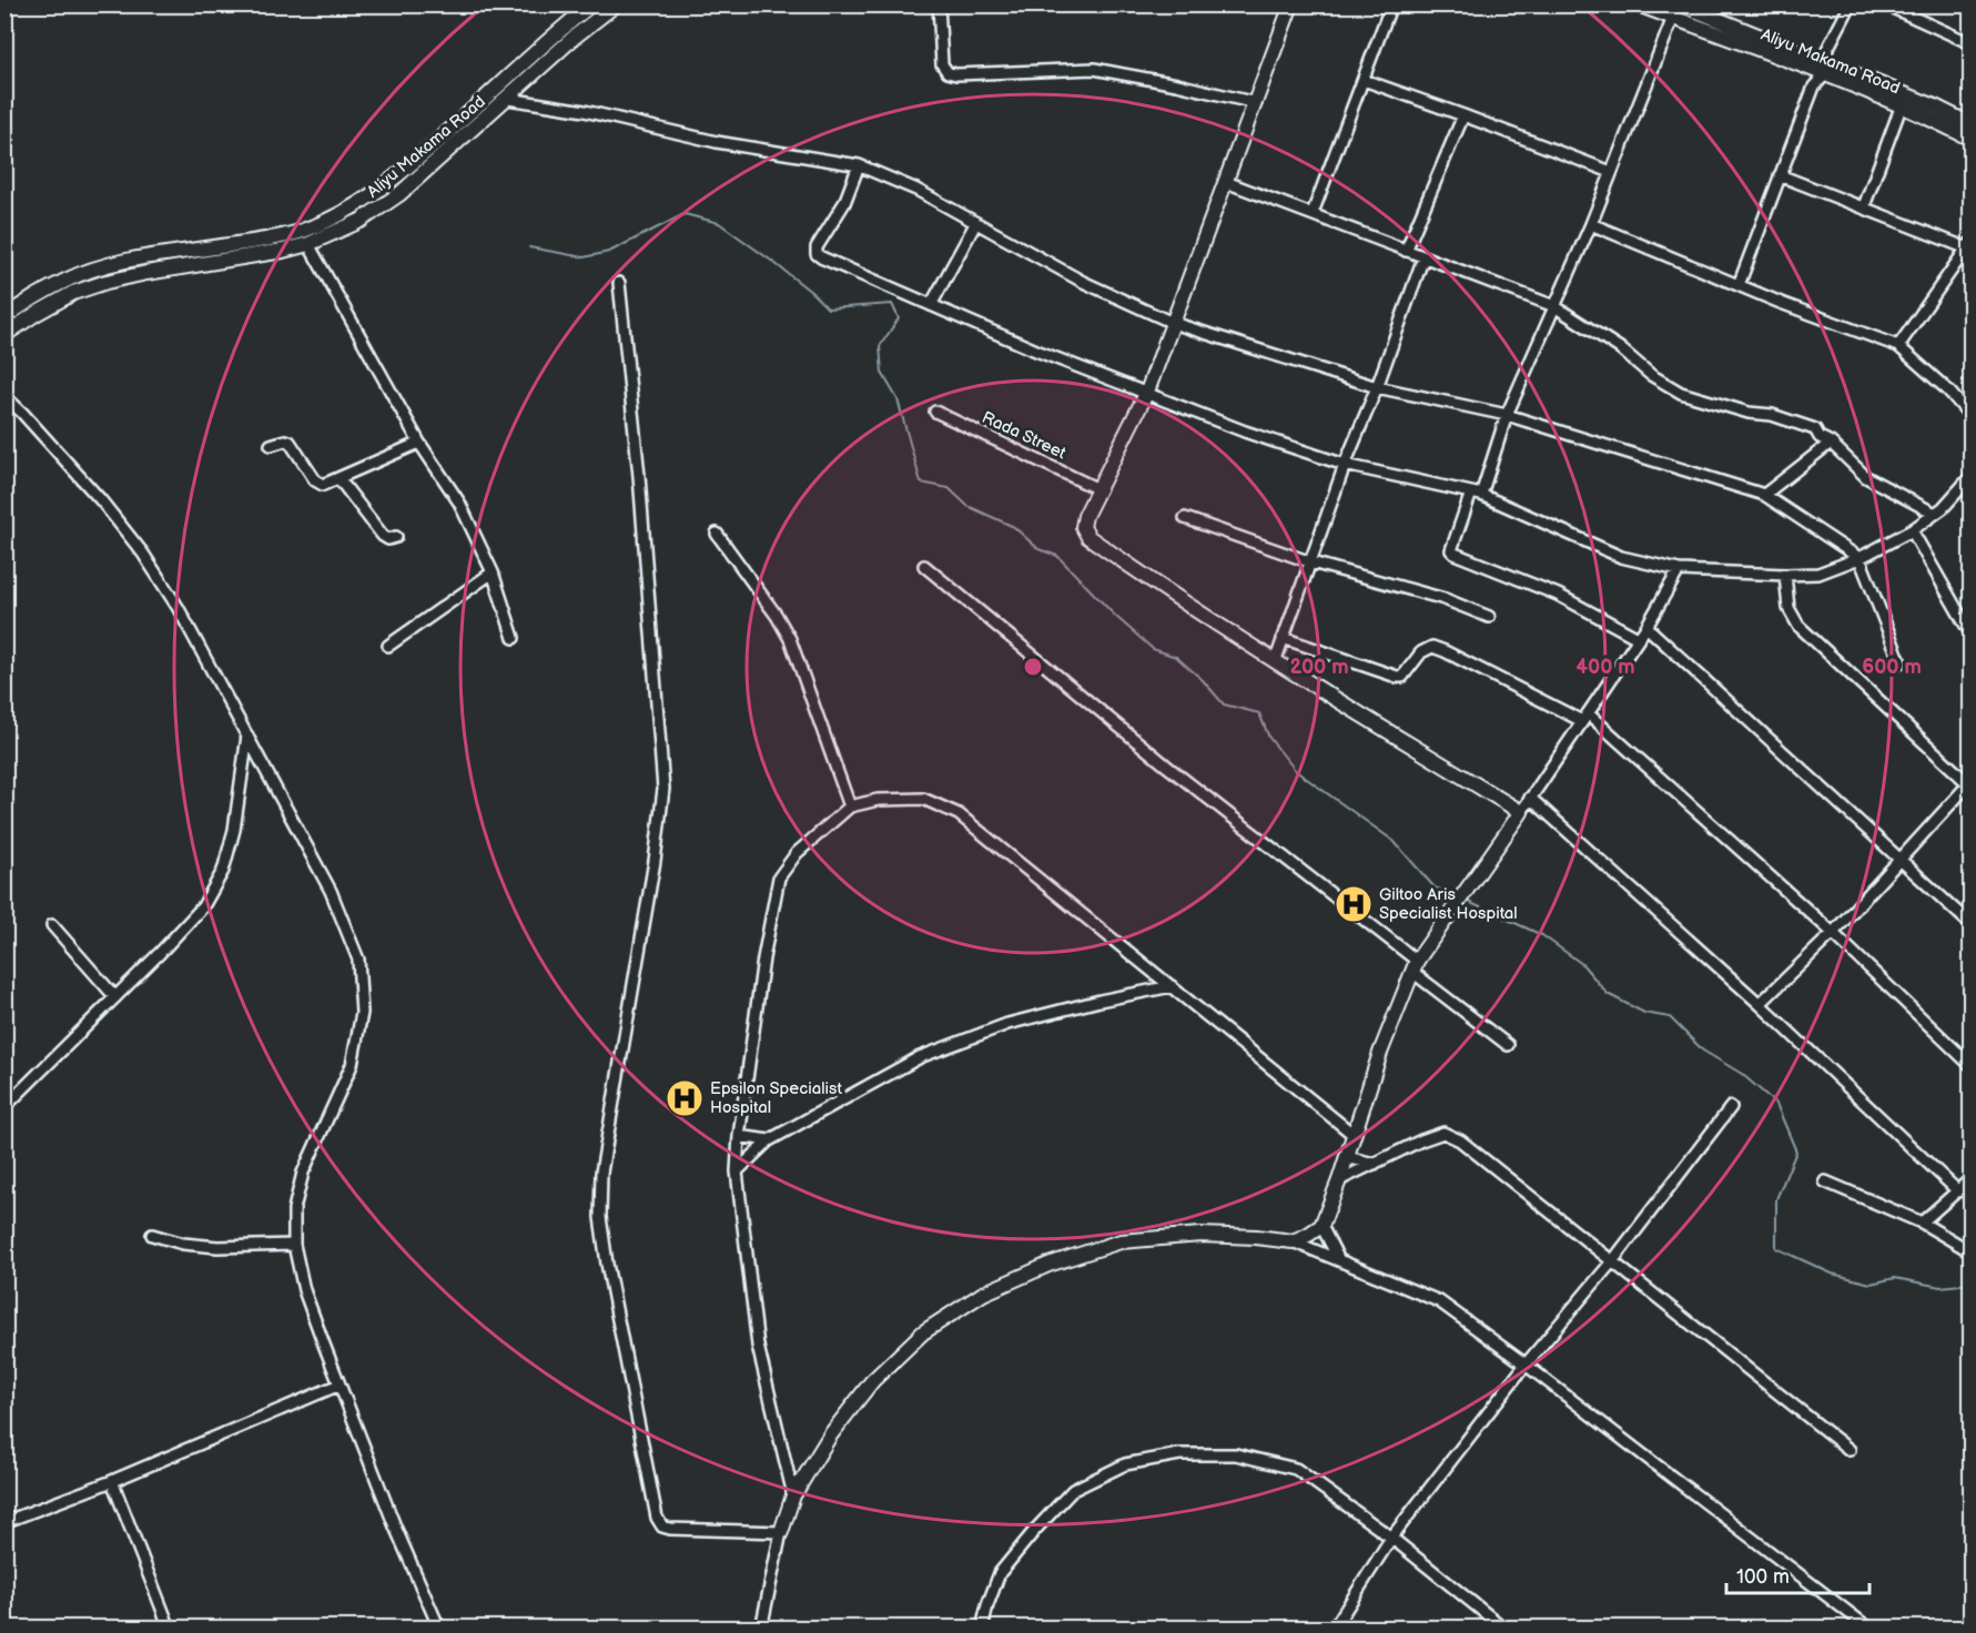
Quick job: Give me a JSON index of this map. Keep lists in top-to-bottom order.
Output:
{
  "streets": {
    "street": ["Aliyu Makama Road", "Rada Street"]
  },
  "places": {
    "hospital": ["Giltoo Aris Specialist Hospital", "Epsilon Specialist Hospital"]
  },
  "scale_bar": "100 m",
  "rings": ["200 m", "400 m", "600 m"]
}
